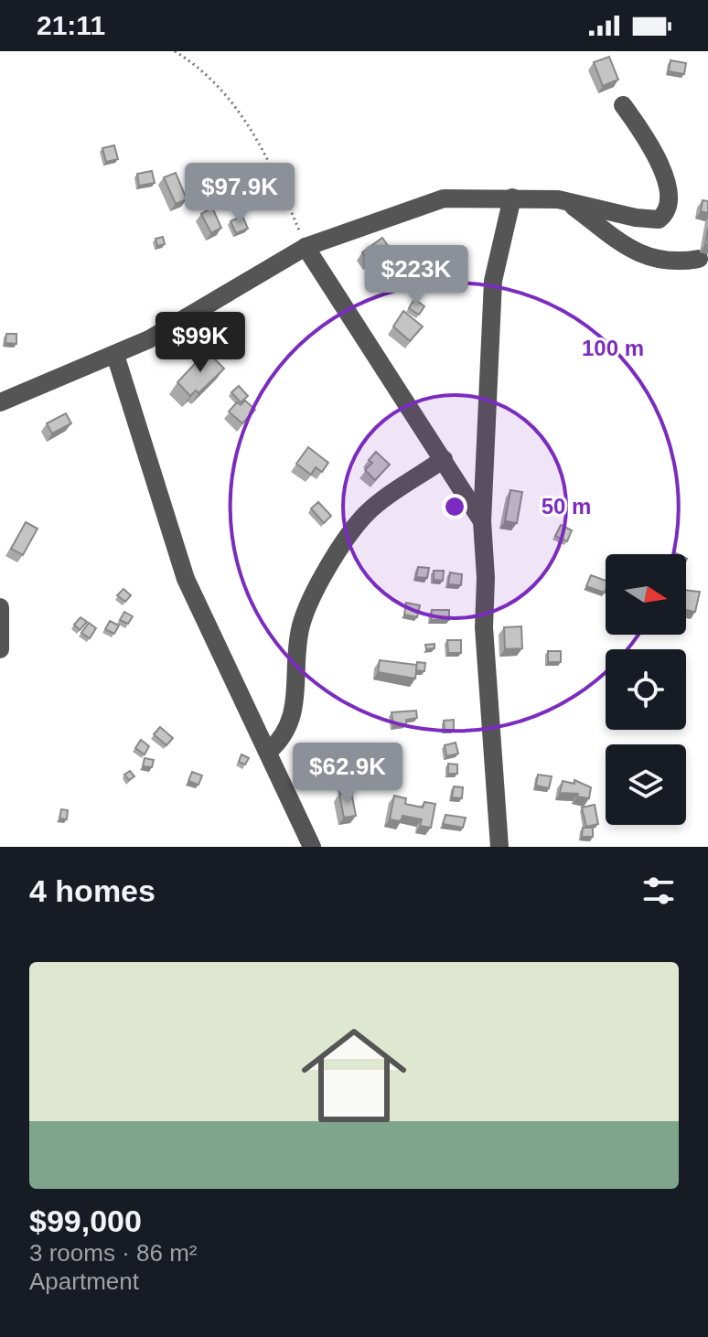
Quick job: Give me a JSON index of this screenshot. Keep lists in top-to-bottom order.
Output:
{
  "north": "right",
  "page": {
    "status": "21:11",
    "price": [
      "$97.9K",
      "$223K",
      "$99K",
      "$62.9K"
    ],
    "heading": "4 homes",
    "list": [
      {
        "name": "$99,000",
        "note": "3 rooms · 86 m² · Apartment"
      }
    ]
  },
  "rings": ["100 m", "50 m"]
}
